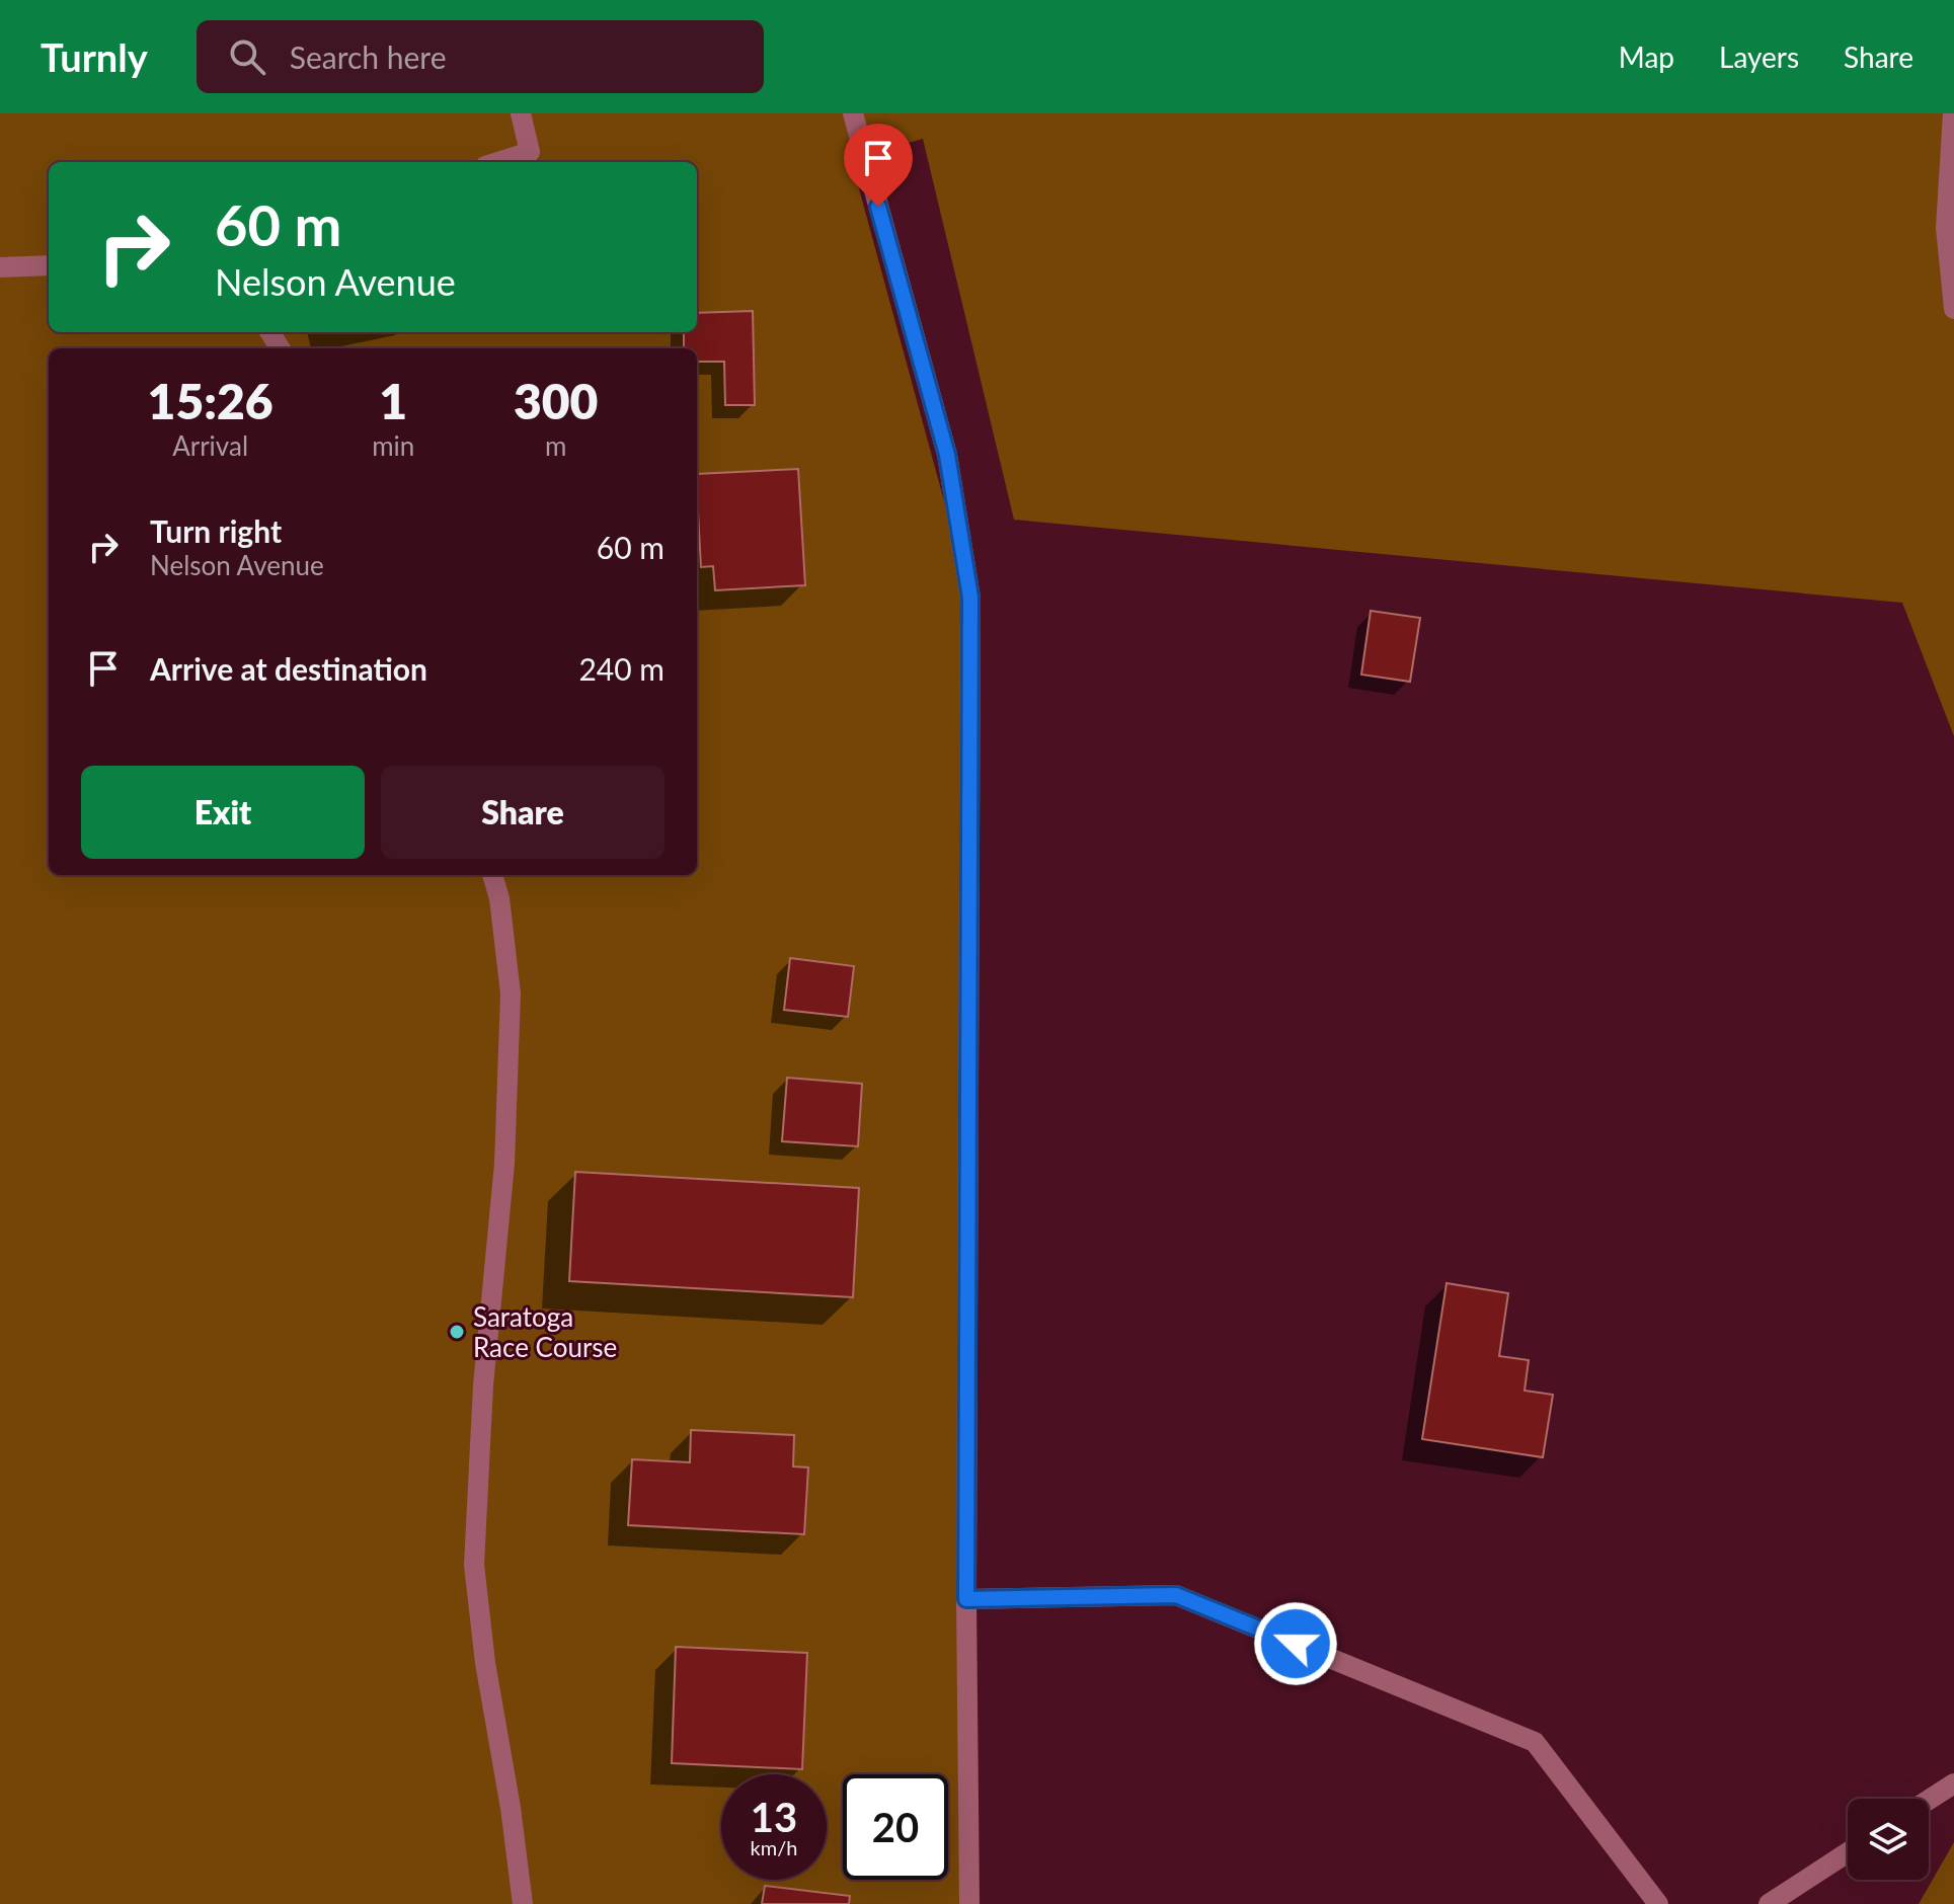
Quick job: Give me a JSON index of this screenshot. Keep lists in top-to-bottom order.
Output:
{
  "places": ["Saratoga Race Course"],
  "page": {
    "header": "Turnly",
    "search": "Search here",
    "nav": ["Map", "Layers", "Share"],
    "turn": ["60 m", "Nelson Avenue"],
    "eta": [
      "15:26",
      "Arrival",
      "1",
      "min",
      "300",
      "m"
    ],
    "list": [
      {
        "name": "Turn right",
        "note": "Nelson Avenue",
        "value": "60 m"
      },
      {
        "name": "Arrive at destination",
        "value": "240 m"
      }
    ],
    "buttons": ["Exit", "Share"],
    "speed": "13 km/h",
    "limit": "20"
  }
}
